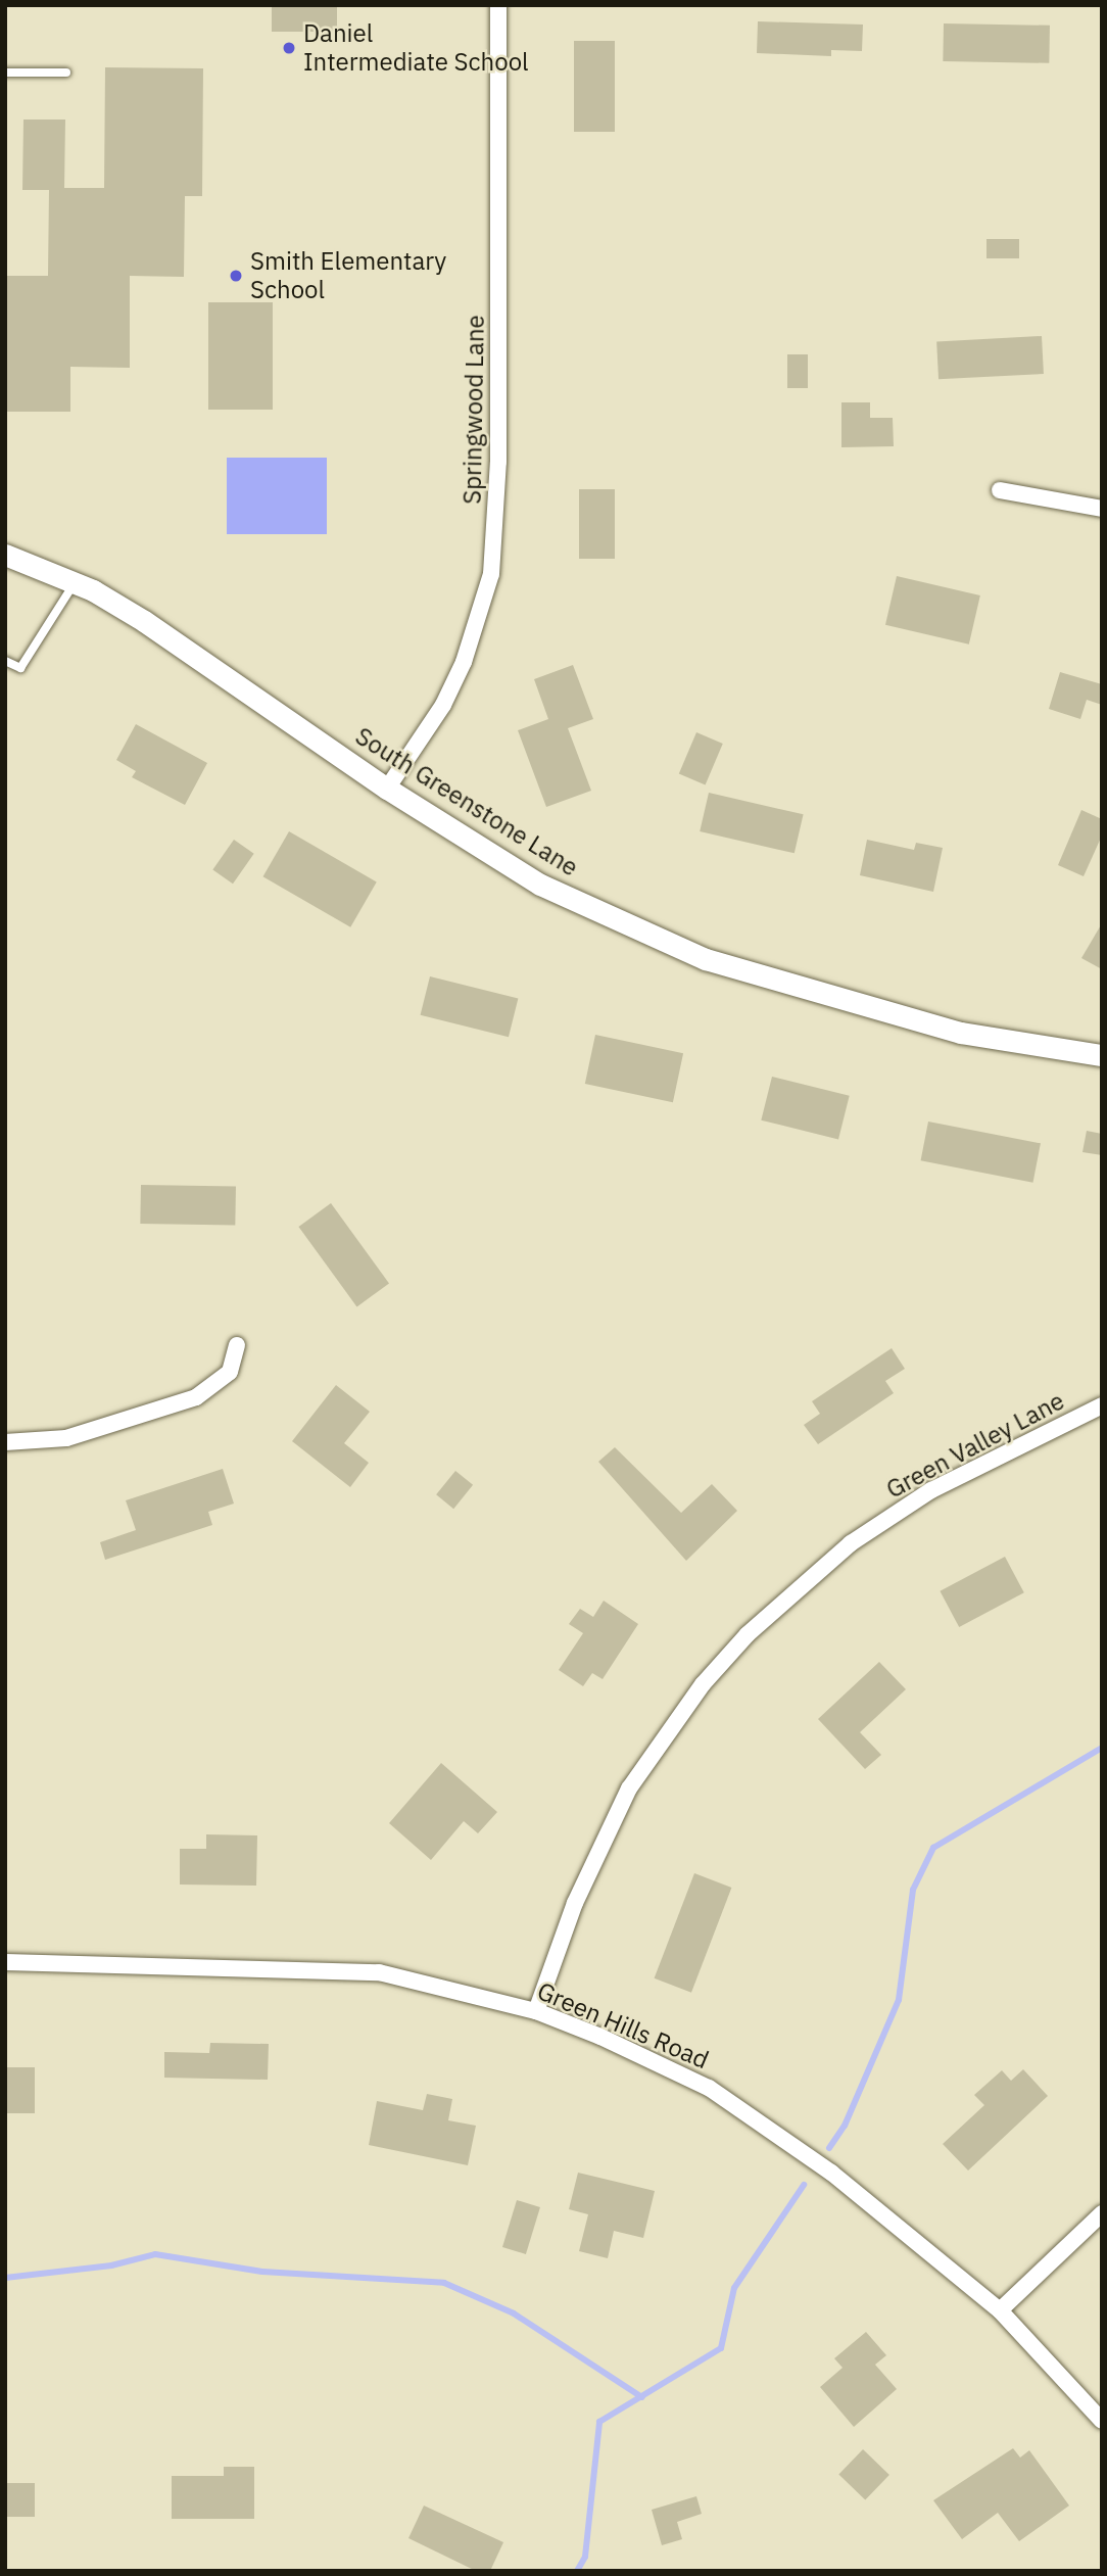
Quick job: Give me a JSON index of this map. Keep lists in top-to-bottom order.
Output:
{
  "streets": {
    "street": [
      "Springwood Lane",
      "South Greenstone Lane",
      "Green Valley Lane",
      "Green Hills Road"
    ]
  },
  "crossings": [
    ["Springwood Lane", "South Greenstone Lane"],
    ["Green Valley Lane", "Green Hills Road"]
  ],
  "places": ["Daniel Intermediate School", "Smith Elementary School"]
}
